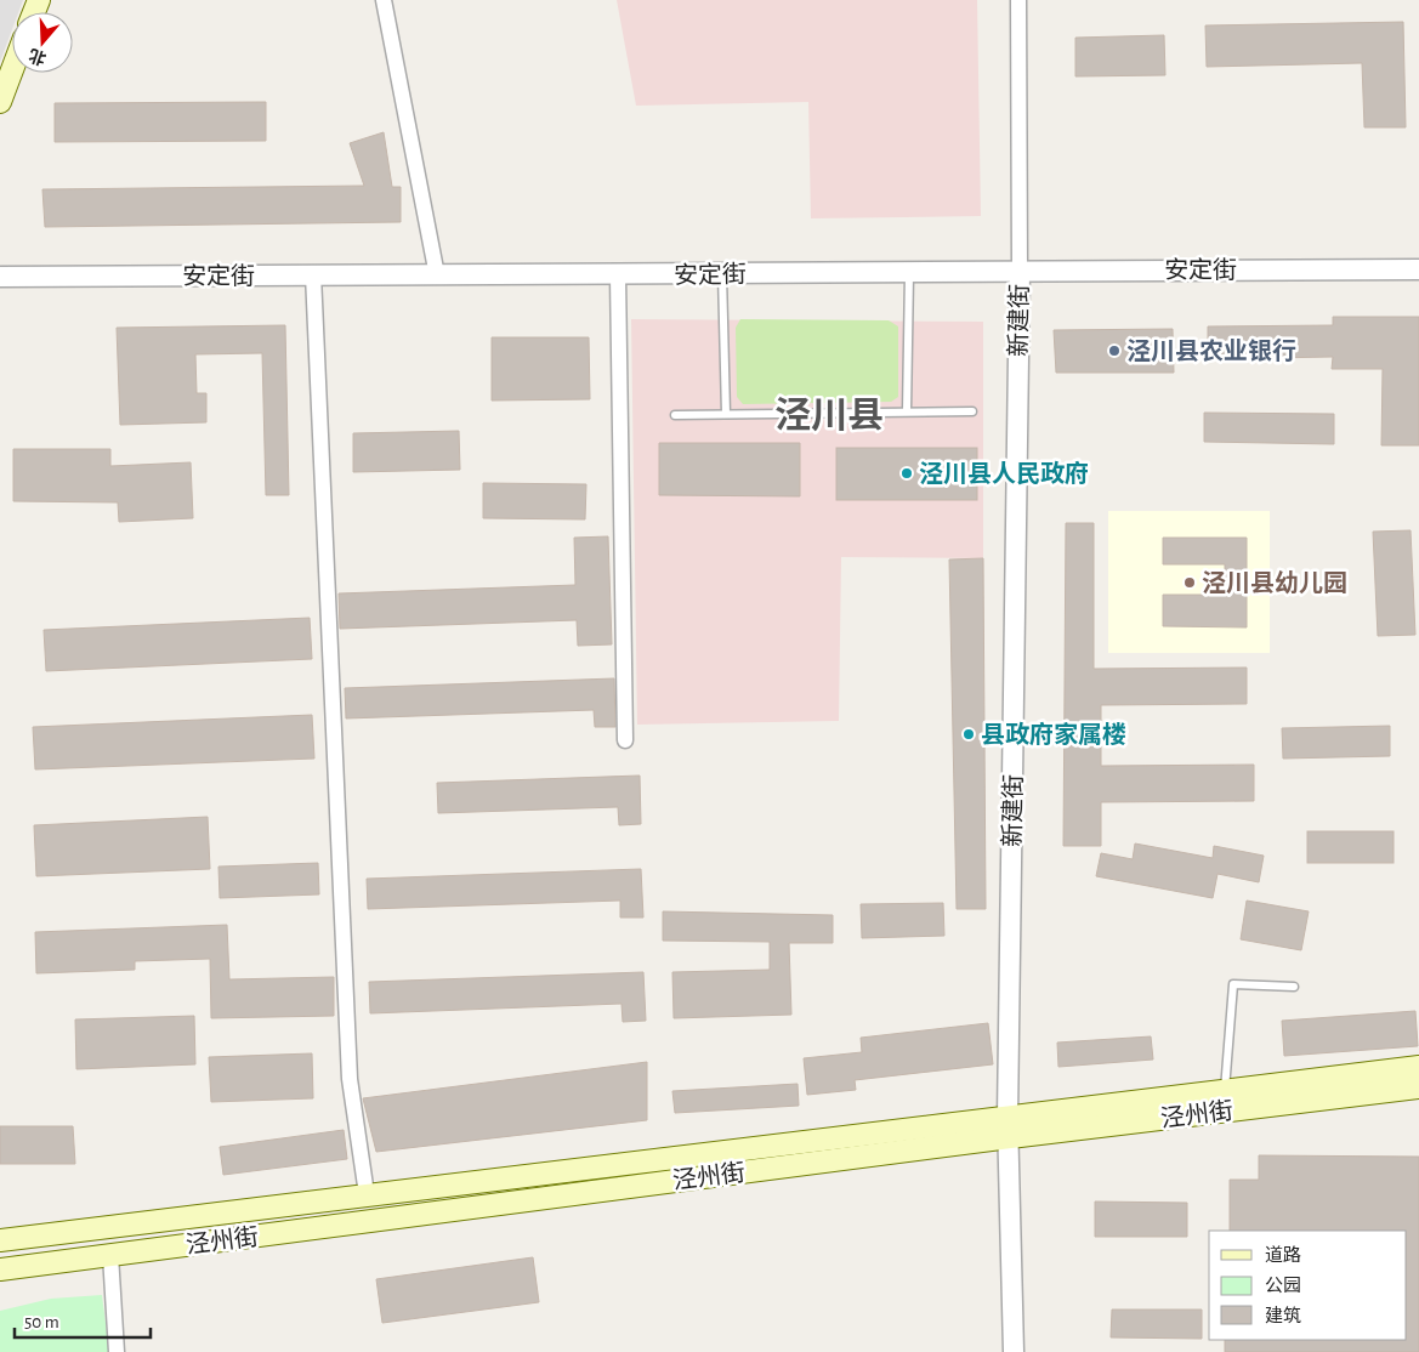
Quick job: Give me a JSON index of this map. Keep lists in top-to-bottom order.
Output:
{
  "streets": {
    "main road": ["泾州街"],
    "street": ["安定街", "新建街"]
  },
  "crossings": [
    ["安定街", "新建街"],
    ["新建街", "泾州街"]
  ],
  "districts": ["泾川县"],
  "places": [
    "泾川县农业银行",
    "泾川县人民政府",
    "泾川县幼儿园",
    "县政府家属楼"
  ],
  "legend": ["道路", "公园", "建筑"],
  "scale_bar": "50 m",
  "north": "bottom"
}
